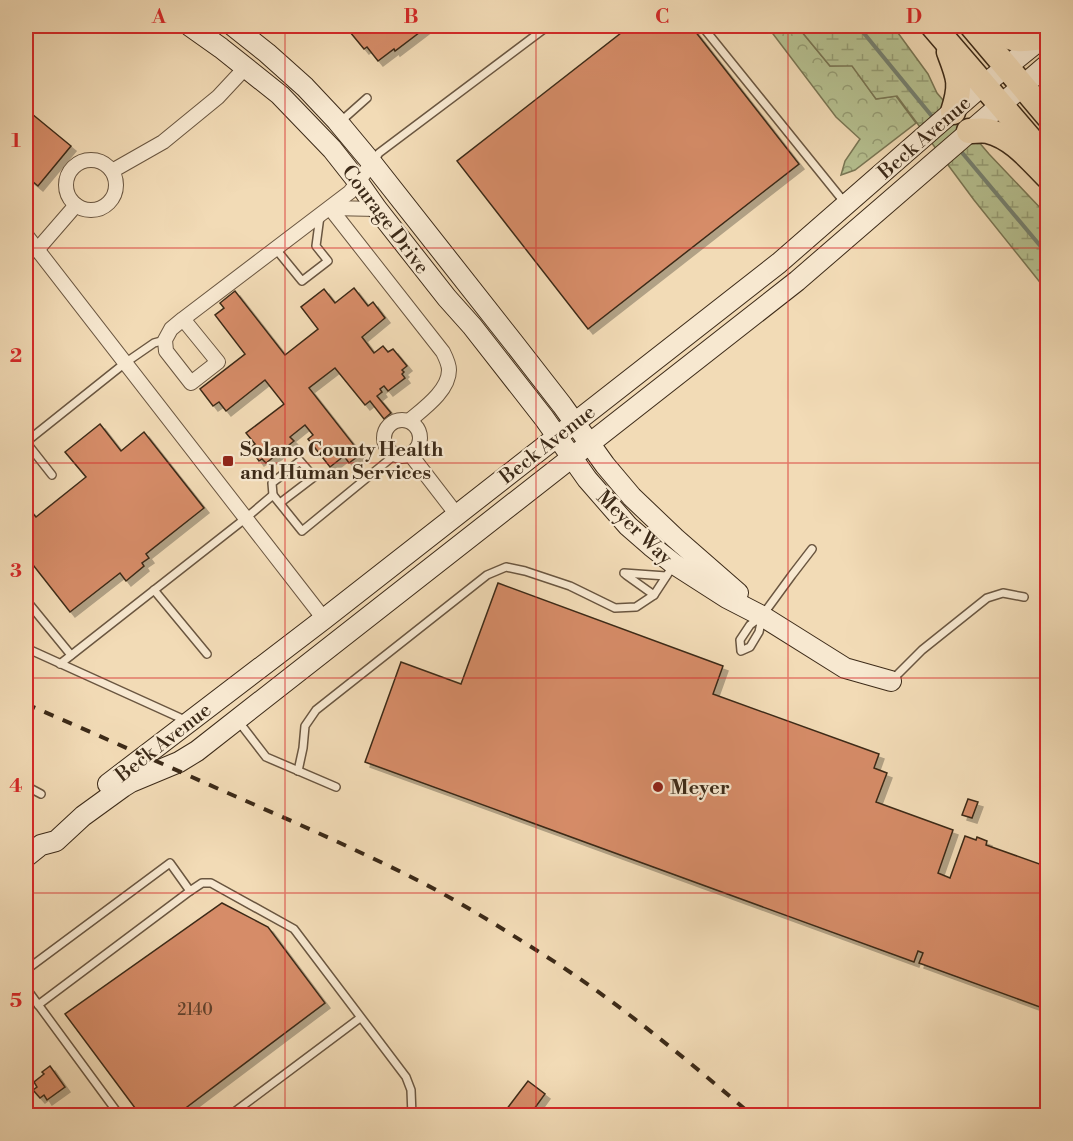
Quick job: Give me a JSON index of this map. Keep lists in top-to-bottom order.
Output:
{
  "streets": {
    "street": ["Beck Avenue", "Courage Drive", "Meyer Way"]
  },
  "crossings": [
    ["Beck Avenue", "Courage Drive"],
    ["Beck Avenue", "Meyer Way"],
    ["Courage Drive", "Meyer Way"]
  ],
  "places": {
    "transit": ["Solano County Health and Human Services"],
    "other": ["Meyer"]
  },
  "house_numbers": ["2140"],
  "grid": {
    "columns": [
      "A",
      "B",
      "C",
      "D"
    ],
    "rows": [
      "1",
      "2",
      "3",
      "4",
      "5"
    ]
  }
}
